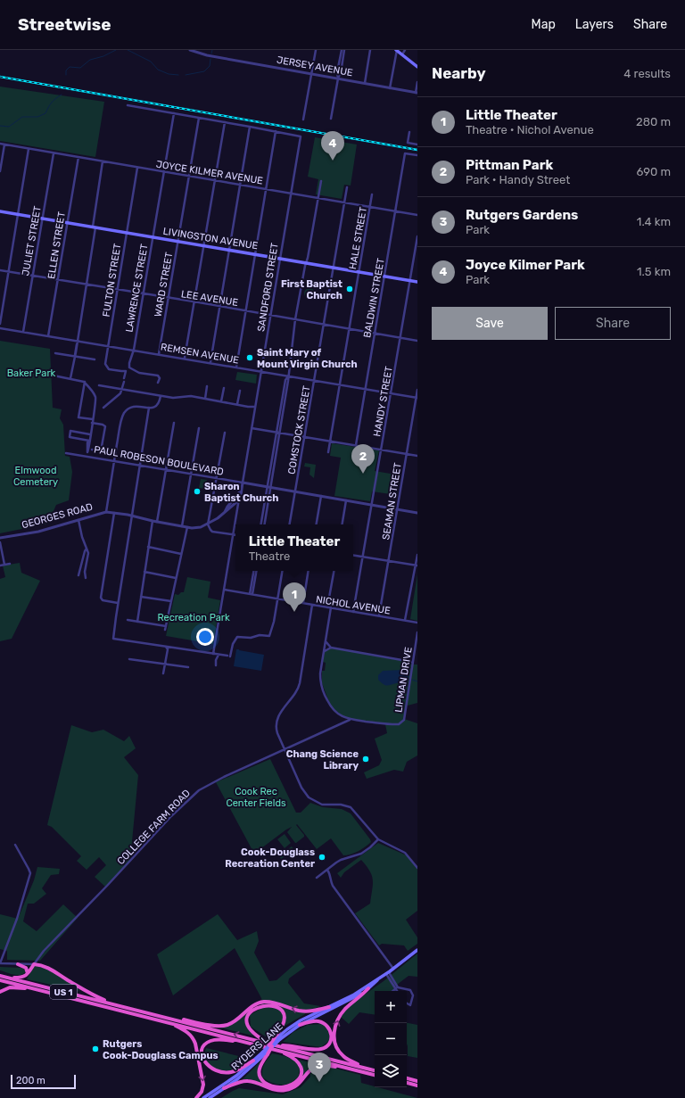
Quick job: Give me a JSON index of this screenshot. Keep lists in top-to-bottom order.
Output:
{
  "streets": {
    "highway": ["US 1"],
    "main road": ["LIVINGSTON AVENUE", "RYDERS LANE"],
    "street": [
      "JERSEY AVENUE",
      "JOYCE KILMER AVENUE",
      "HALE STREET",
      "JULIET STREET",
      "ELLEN STREET",
      "FULTON STREET",
      "WARD STREET",
      "SANDFORD STREET",
      "LAWRENCE STREET",
      "LEE AVENUE",
      "BALDWIN STREET",
      "REMSEN AVENUE",
      "HANDY STREET",
      "COMSTOCK STREET",
      "PAUL ROBESON BOULEVARD",
      "SEAMAN STREET",
      "GEORGES ROAD",
      "NICHOL AVENUE",
      "LIPMAN DRIVE",
      "COLLEGE FARM ROAD"
    ]
  },
  "crossings": [
    ["JOYCE KILMER AVENUE", "HALE STREET"],
    ["JOYCE KILMER AVENUE", "JULIET STREET"],
    ["JOYCE KILMER AVENUE", "ELLEN STREET"],
    ["JOYCE KILMER AVENUE", "FULTON STREET"],
    ["JOYCE KILMER AVENUE", "WARD STREET"],
    ["JOYCE KILMER AVENUE", "SANDFORD STREET"],
    ["JOYCE KILMER AVENUE", "LAWRENCE STREET"],
    ["JOYCE KILMER AVENUE", "BALDWIN STREET"],
    ["JOYCE KILMER AVENUE", "COMSTOCK STREET"],
    ["LIVINGSTON AVENUE", "HALE STREET"],
    ["LIVINGSTON AVENUE", "JULIET STREET"],
    ["LIVINGSTON AVENUE", "ELLEN STREET"],
    ["LIVINGSTON AVENUE", "FULTON STREET"],
    ["LIVINGSTON AVENUE", "WARD STREET"],
    ["LIVINGSTON AVENUE", "SANDFORD STREET"],
    ["LIVINGSTON AVENUE", "LAWRENCE STREET"],
    ["LIVINGSTON AVENUE", "BALDWIN STREET"],
    ["LIVINGSTON AVENUE", "HANDY STREET"],
    ["LIVINGSTON AVENUE", "COMSTOCK STREET"],
    ["HALE STREET", "LEE AVENUE"],
    ["HALE STREET", "REMSEN AVENUE"],
    ["JULIET STREET", "LEE AVENUE"],
    ["JULIET STREET", "REMSEN AVENUE"],
    ["ELLEN STREET", "LEE AVENUE"],
    ["ELLEN STREET", "REMSEN AVENUE"],
    ["FULTON STREET", "LEE AVENUE"],
    ["FULTON STREET", "REMSEN AVENUE"],
    ["WARD STREET", "LEE AVENUE"],
    ["WARD STREET", "REMSEN AVENUE"],
    ["SANDFORD STREET", "LEE AVENUE"],
    ["SANDFORD STREET", "REMSEN AVENUE"],
    ["SANDFORD STREET", "PAUL ROBESON BOULEVARD"],
    ["SANDFORD STREET", "GEORGES ROAD"],
    ["LAWRENCE STREET", "LEE AVENUE"],
    ["LAWRENCE STREET", "REMSEN AVENUE"],
    ["LEE AVENUE", "BALDWIN STREET"],
    ["LEE AVENUE", "HANDY STREET"],
    ["LEE AVENUE", "COMSTOCK STREET"],
    ["BALDWIN STREET", "REMSEN AVENUE"],
    ["REMSEN AVENUE", "HANDY STREET"],
    ["REMSEN AVENUE", "COMSTOCK STREET"],
    ["REMSEN AVENUE", "SEAMAN STREET"],
    ["HANDY STREET", "PAUL ROBESON BOULEVARD"],
    ["HANDY STREET", "NICHOL AVENUE"],
    ["COMSTOCK STREET", "PAUL ROBESON BOULEVARD"],
    ["PAUL ROBESON BOULEVARD", "SEAMAN STREET"],
    ["PAUL ROBESON BOULEVARD", "GEORGES ROAD"],
    ["SEAMAN STREET", "NICHOL AVENUE"],
    ["NICHOL AVENUE", "LIPMAN DRIVE"],
    ["LIPMAN DRIVE", "COLLEGE FARM ROAD"],
    ["US 1", "RYDERS LANE"]
  ],
  "parks": [
    "Baker Park",
    "Elmwood Cemetery",
    "Recreation Park",
    "Cook Rec Center Fields"
  ],
  "places": [
    "First Baptist Church",
    "Saint Mary of Mount Virgin Church",
    "Sharon Baptist Church",
    "Chang Science Library",
    "Cook-Douglass Recreation Center",
    "Rutgers Cook-Douglass Campus"
  ],
  "scale_bar": "200 m",
  "page": {
    "header": "Streetwise",
    "nav": ["Map", "Layers", "Share"],
    "heading": ["Nearby", "4 results"],
    "list": [
      {
        "mark": "1",
        "name": "Little Theater",
        "note": "Theatre · Nichol Avenue",
        "value": "280 m"
      },
      {
        "mark": "2",
        "name": "Pittman Park",
        "note": "Park · Handy Street",
        "value": "690 m"
      },
      {
        "mark": "3",
        "name": "Rutgers Gardens",
        "note": "Park",
        "value": "1.4 km"
      },
      {
        "mark": "4",
        "name": "Joyce Kilmer Park",
        "note": "Park",
        "value": "1.5 km"
      }
    ],
    "pins": [
      "4",
      "2",
      "1",
      "3"
    ],
    "buttons": ["Save", "Share"],
    "popup": ["Little Theater", "Theatre"],
    "map_buttons": ["+", "−"],
    "scale": "200 m"
  }
}
